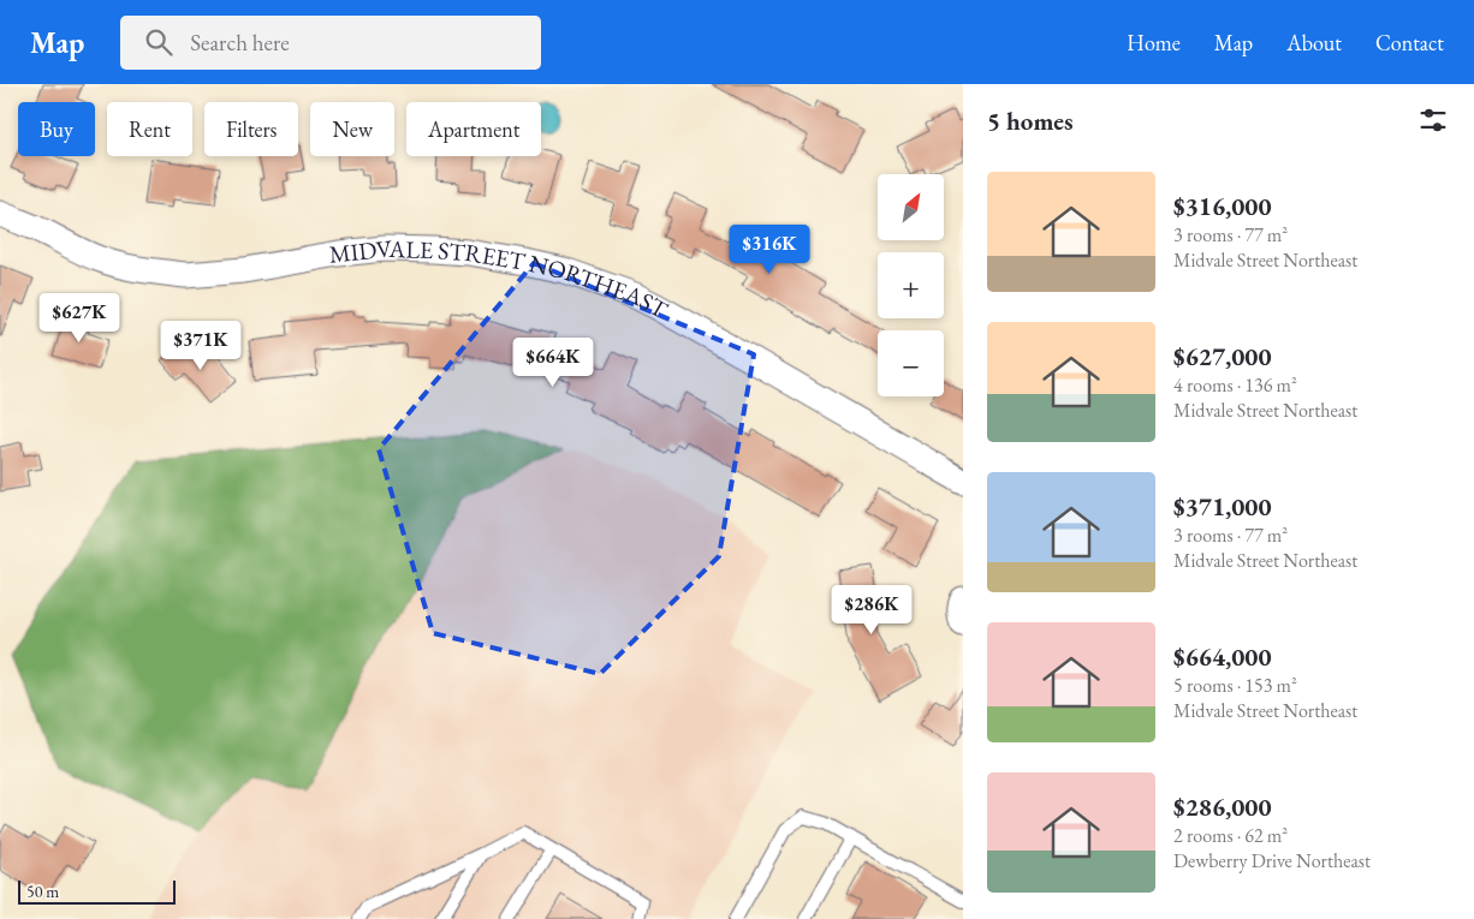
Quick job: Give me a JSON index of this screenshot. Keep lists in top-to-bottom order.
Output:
{
  "streets": {
    "street": ["MIDVALE STREET NORTHEAST"]
  },
  "scale_bar": "50 m",
  "north": "top right",
  "page": {
    "header": "Map",
    "search": "Search here",
    "nav": [
      "Home",
      "Map",
      "About",
      "Contact"
    ],
    "heading": "5 homes",
    "chip": [
      "Buy",
      "Rent",
      "Filters",
      "New",
      "Apartment"
    ],
    "list": [
      {
        "name": "$316,000",
        "note": "3 rooms · 77 m² · Midvale Street Northeast"
      },
      {
        "name": "$627,000",
        "note": "4 rooms · 136 m² · Midvale Street Northeast"
      },
      {
        "name": "$371,000",
        "note": "3 rooms · 77 m² · Midvale Street Northeast"
      },
      {
        "name": "$664,000",
        "note": "5 rooms · 153 m² · Midvale Street Northeast"
      },
      {
        "name": "$286,000",
        "note": "2 rooms · 62 m² · Dewberry Drive Northeast"
      }
    ],
    "map_buttons": ["+", "−"],
    "price": [
      "$316K",
      "$627K",
      "$371K",
      "$664K",
      "$286K"
    ],
    "scale": "50 m"
  }
}
